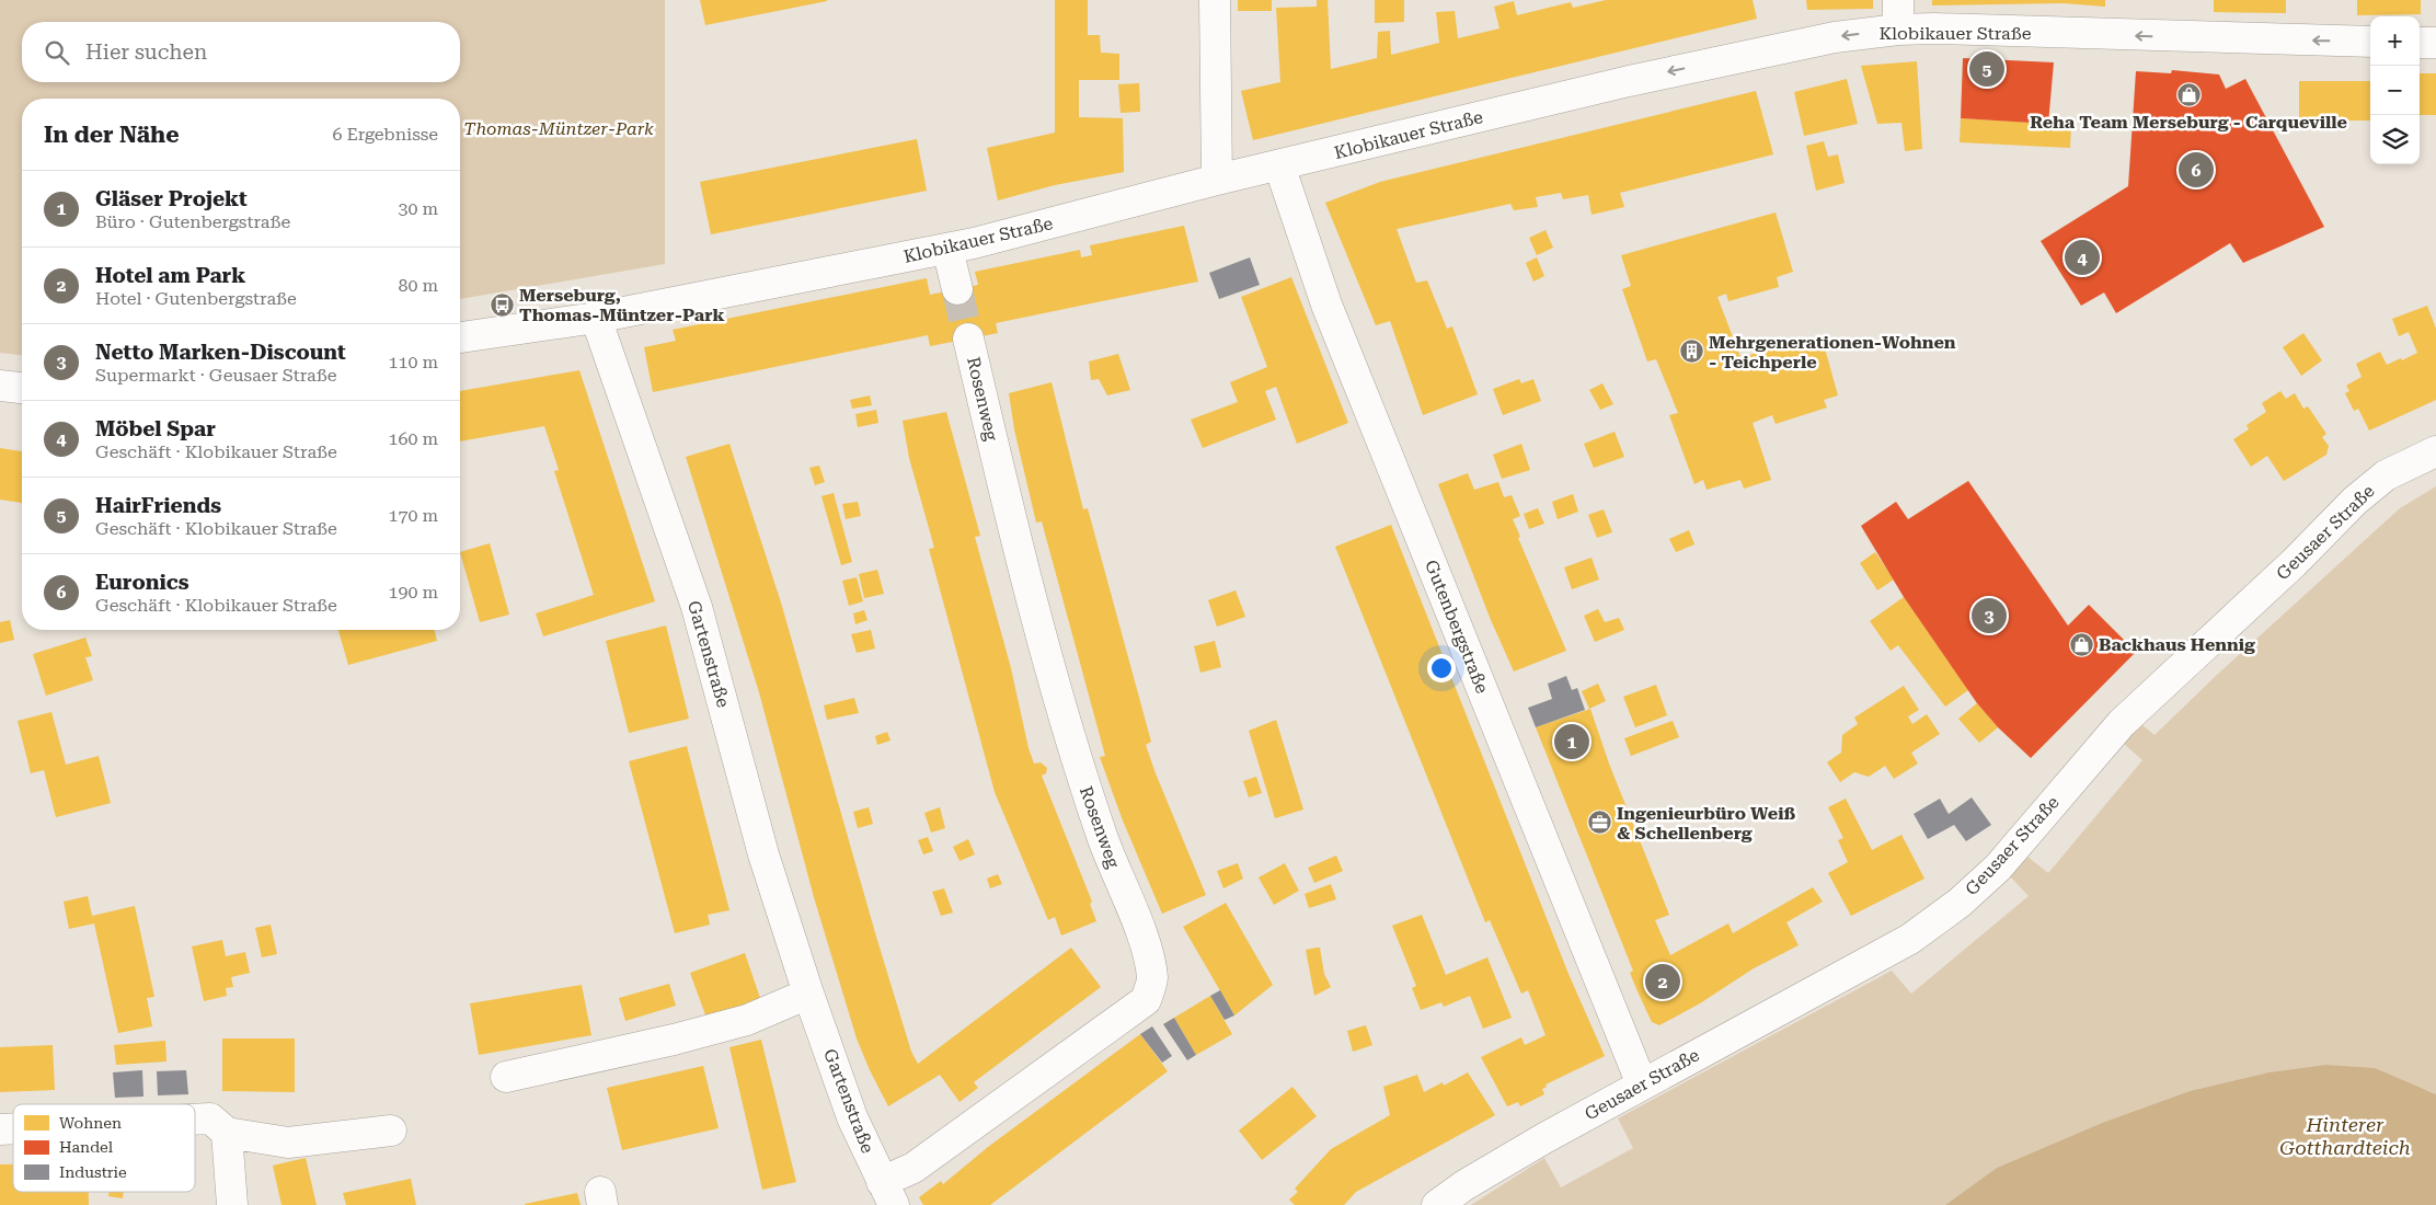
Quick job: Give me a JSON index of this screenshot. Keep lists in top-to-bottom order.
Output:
{
  "streets": {
    "street": [
      "Klobikauer Straße",
      "Rosenweg",
      "Geusaer Straße",
      "Gutenbergstraße",
      "Gartenstraße"
    ]
  },
  "crossings": [
    ["Klobikauer Straße", "Gutenbergstraße"],
    ["Klobikauer Straße", "Gartenstraße"],
    ["Rosenweg", "Gartenstraße"],
    ["Geusaer Straße", "Gutenbergstraße"]
  ],
  "one_way": ["Klobikauer Straße"],
  "water": ["Hinterer Gotthardteich"],
  "parks": ["Thomas-Müntzer-Park"],
  "places": {
    "shop": ["Reha Team Merseburg - Carqueville", "Backhaus Hennig"],
    "bus stop": ["Merseburg, Thomas-Müntzer-Park"],
    "building": ["Mehrgenerationen-Wohnen - Teichperle"],
    "office": ["Ingenieurbüro Weiß & Schellenberg"]
  },
  "legend": ["Wohnen", "Handel", "Industrie"],
  "page": {
    "map_buttons": ["+", "−"],
    "search": "Hier suchen",
    "pins": [
      "5",
      "6",
      "4",
      "3",
      "1",
      "2"
    ],
    "heading": ["In der Nähe", "6 Ergebnisse"],
    "list": [
      {
        "mark": "1",
        "name": "Gläser Projekt",
        "note": "Büro · Gutenbergstraße",
        "value": "30 m"
      },
      {
        "mark": "2",
        "name": "Hotel am Park",
        "note": "Hotel · Gutenbergstraße",
        "value": "80 m"
      },
      {
        "mark": "3",
        "name": "Netto Marken-Discount",
        "note": "Supermarkt · Geusaer Straße",
        "value": "110 m"
      },
      {
        "mark": "4",
        "name": "Möbel Spar",
        "note": "Geschäft · Klobikauer Straße",
        "value": "160 m"
      },
      {
        "mark": "5",
        "name": "HairFriends",
        "note": "Geschäft · Klobikauer Straße",
        "value": "170 m"
      },
      {
        "mark": "6",
        "name": "Euronics",
        "note": "Geschäft · Klobikauer Straße",
        "value": "190 m"
      }
    ]
  }
}
